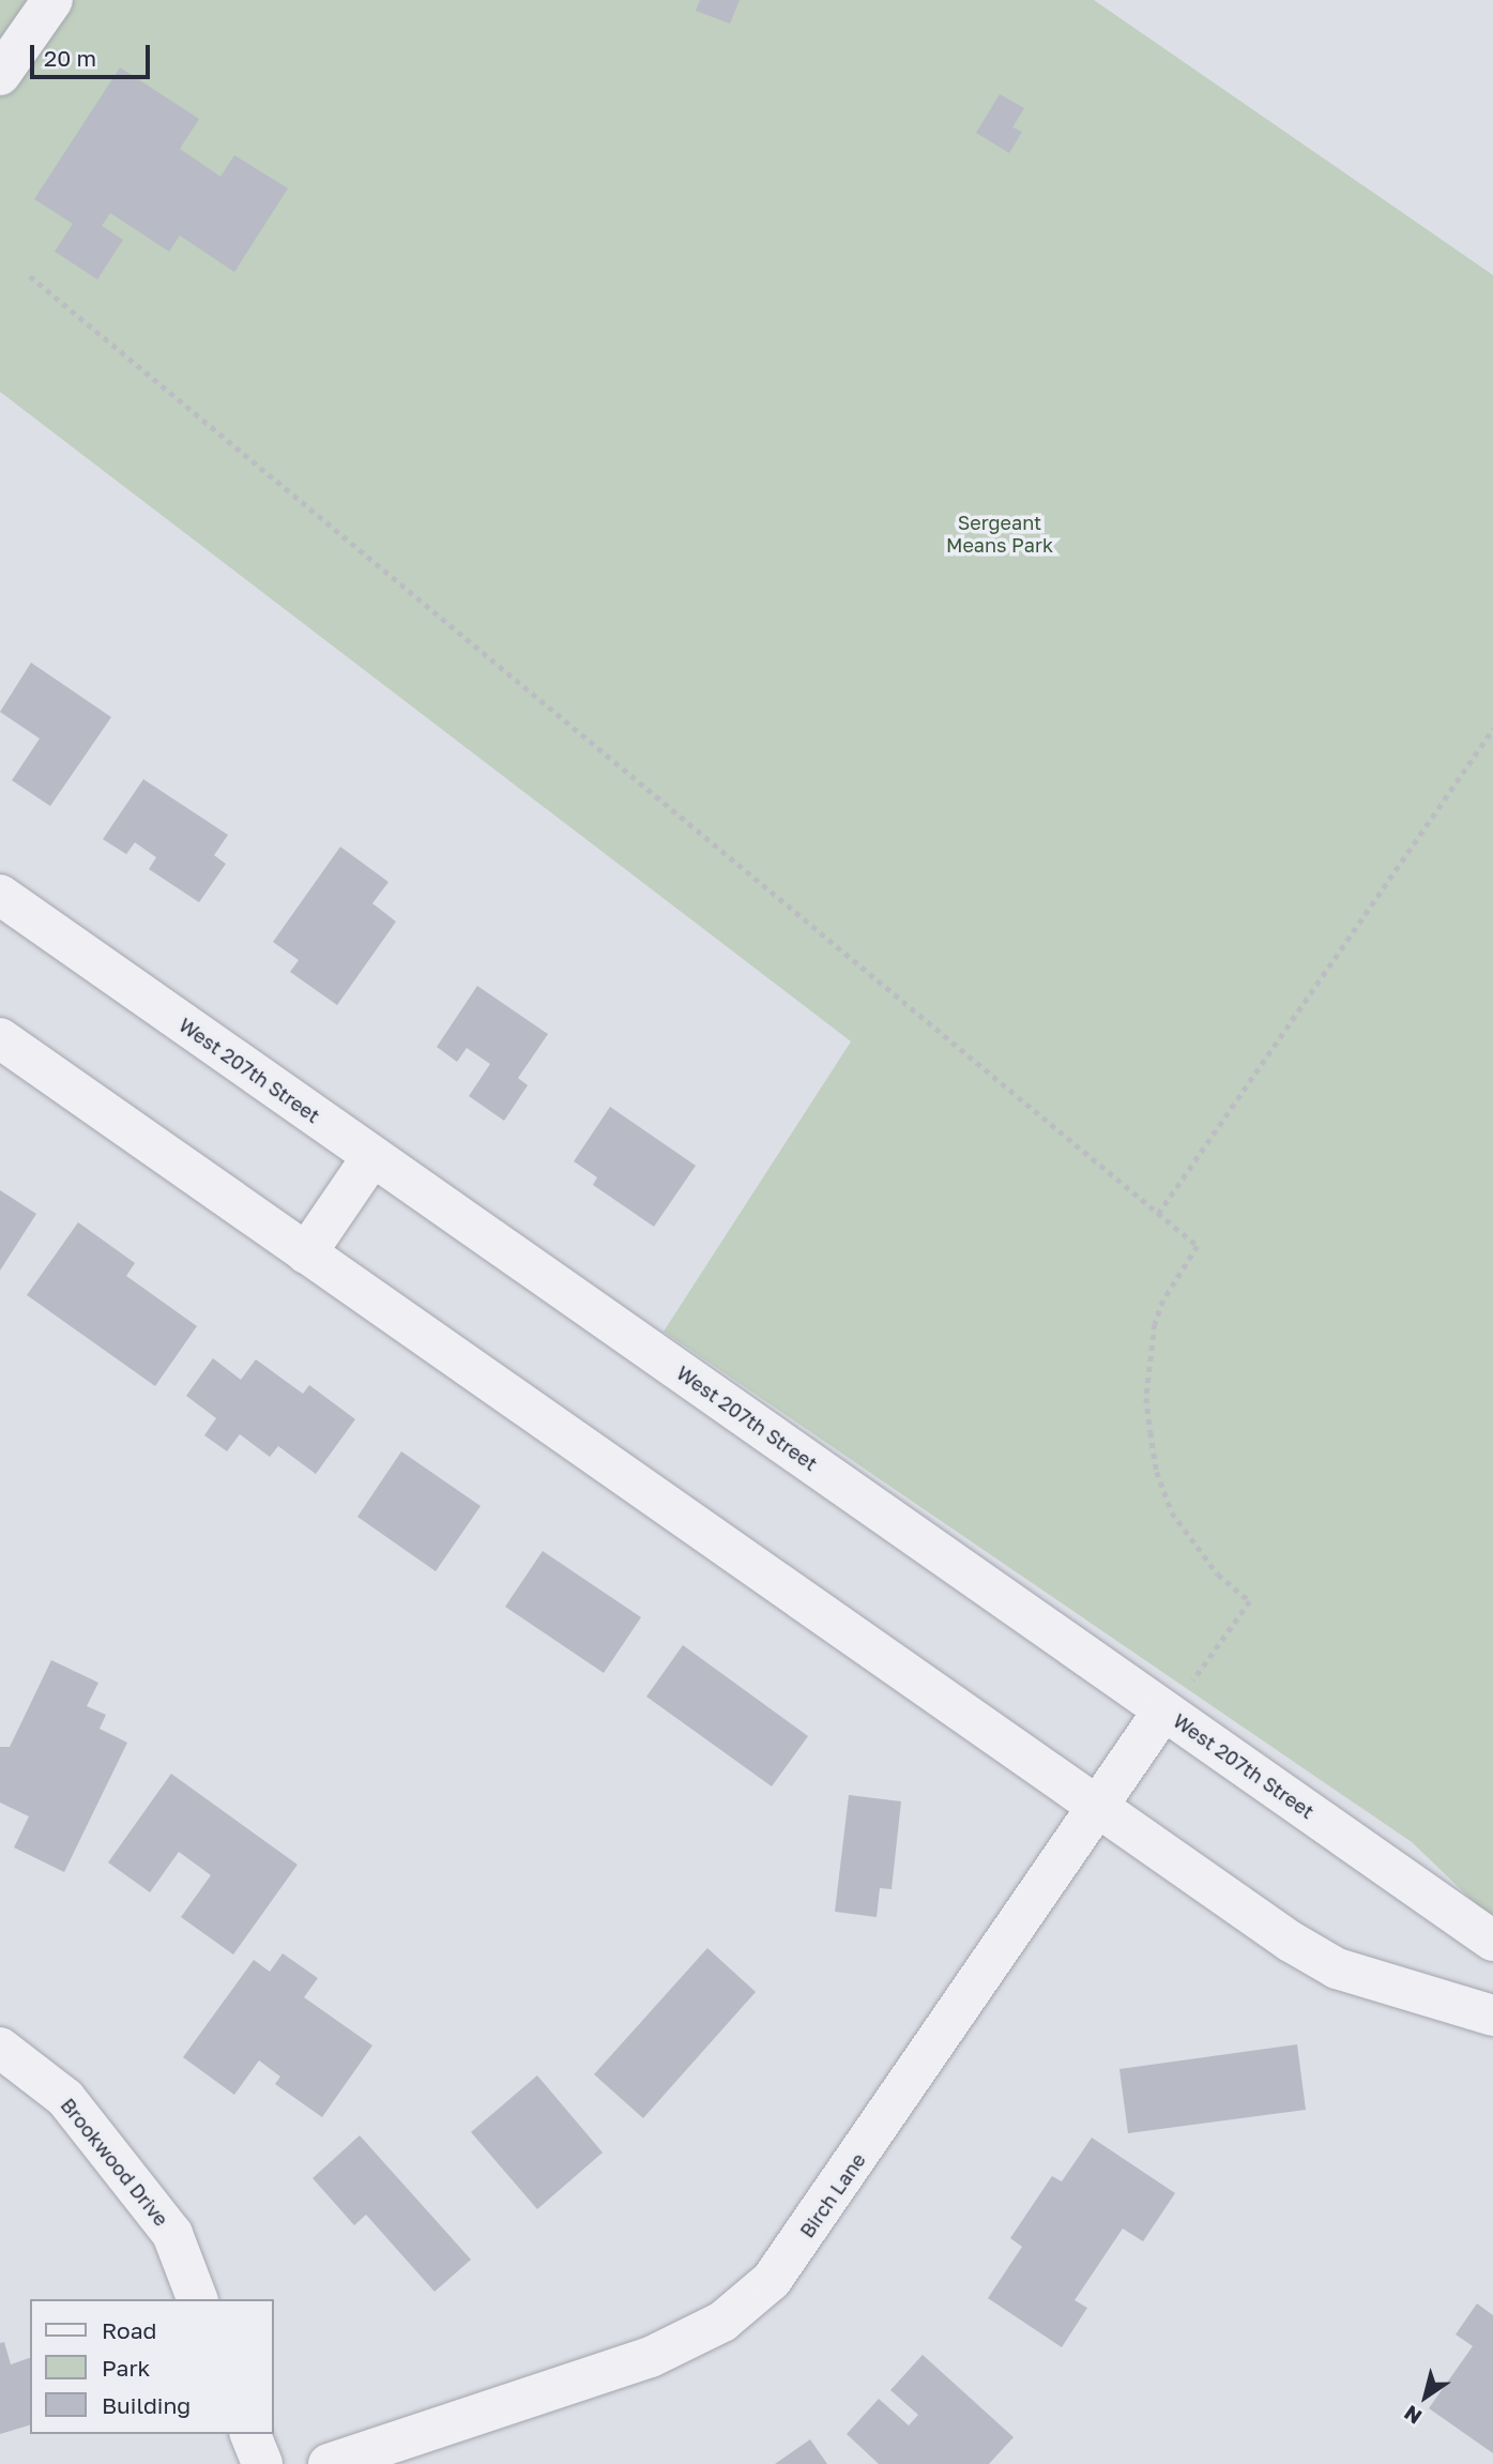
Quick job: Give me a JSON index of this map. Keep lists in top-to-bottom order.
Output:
{
  "streets": {
    "street": ["West 207th Street", "Brookwood Drive", "Birch Lane"]
  },
  "crossings": [
    ["West 207th Street", "Birch Lane"]
  ],
  "parks": ["Sergeant Means Park"],
  "legend": ["Road", "Park", "Building"],
  "scale_bar": "20 m",
  "north": "bottom left"
}
